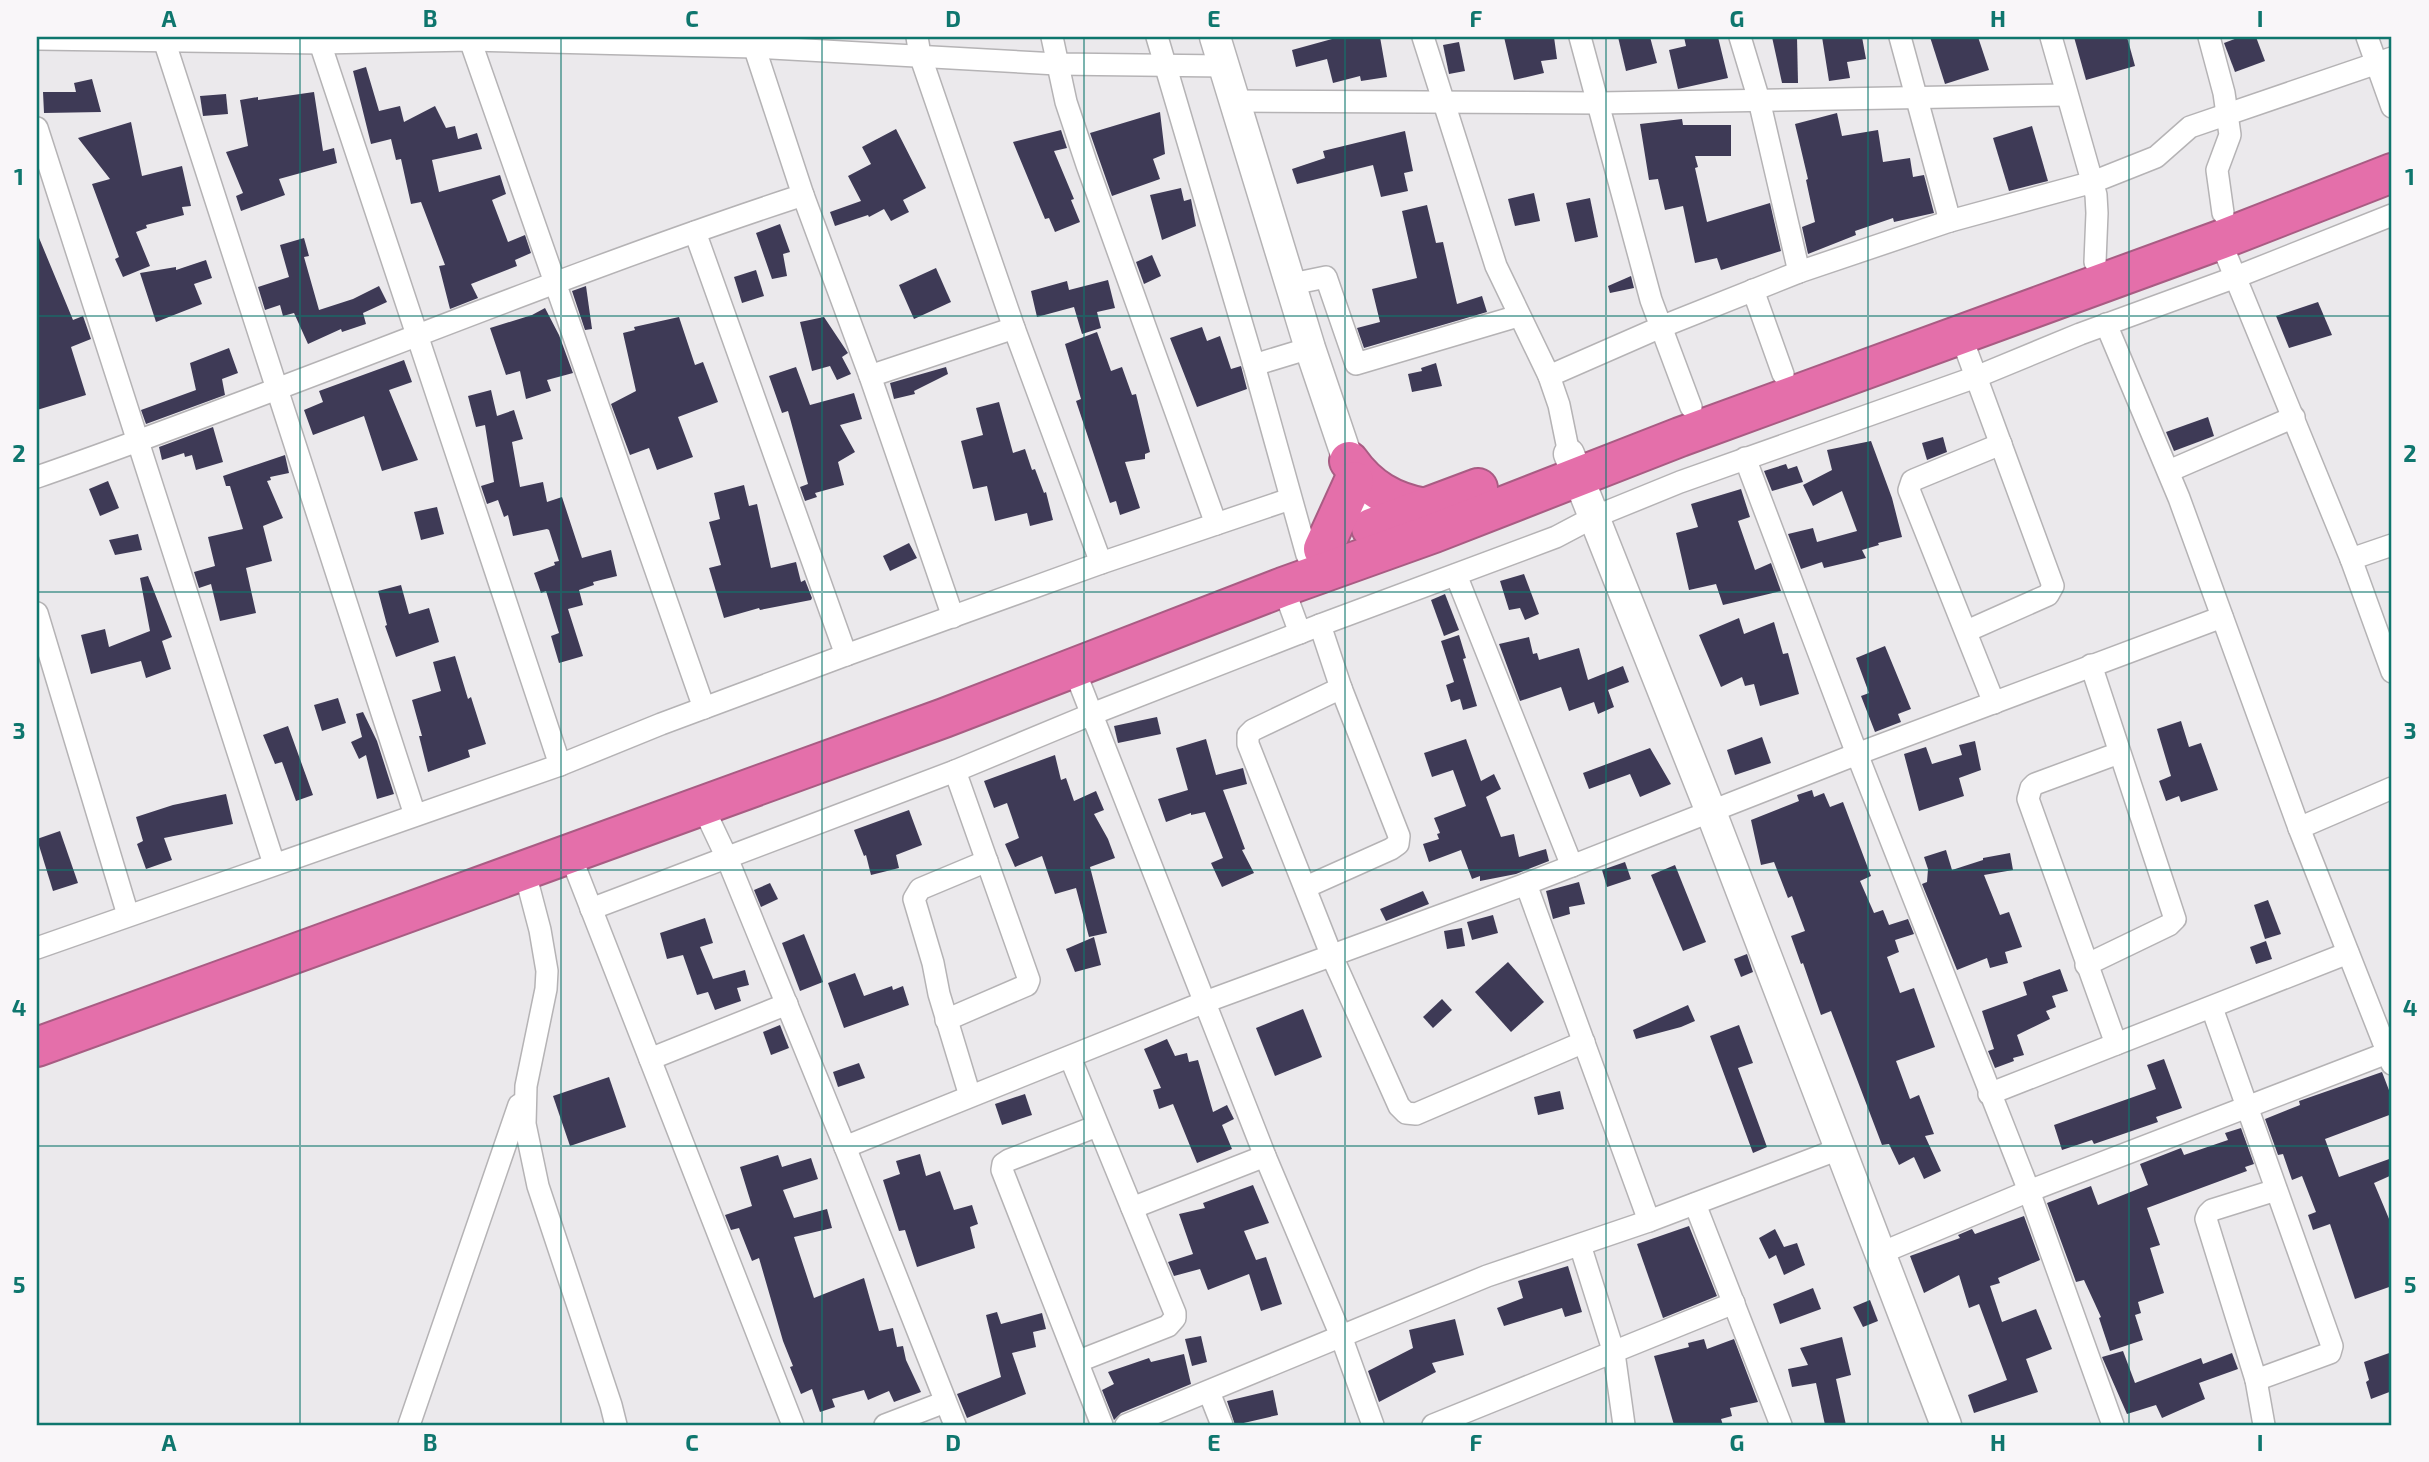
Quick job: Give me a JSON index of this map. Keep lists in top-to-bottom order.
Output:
{
  "grid": {
    "columns": [
      "A",
      "B",
      "C",
      "D",
      "E",
      "F",
      "G",
      "H",
      "I"
    ],
    "rows": [
      "1",
      "2",
      "3",
      "4",
      "5"
    ]
  }
}
